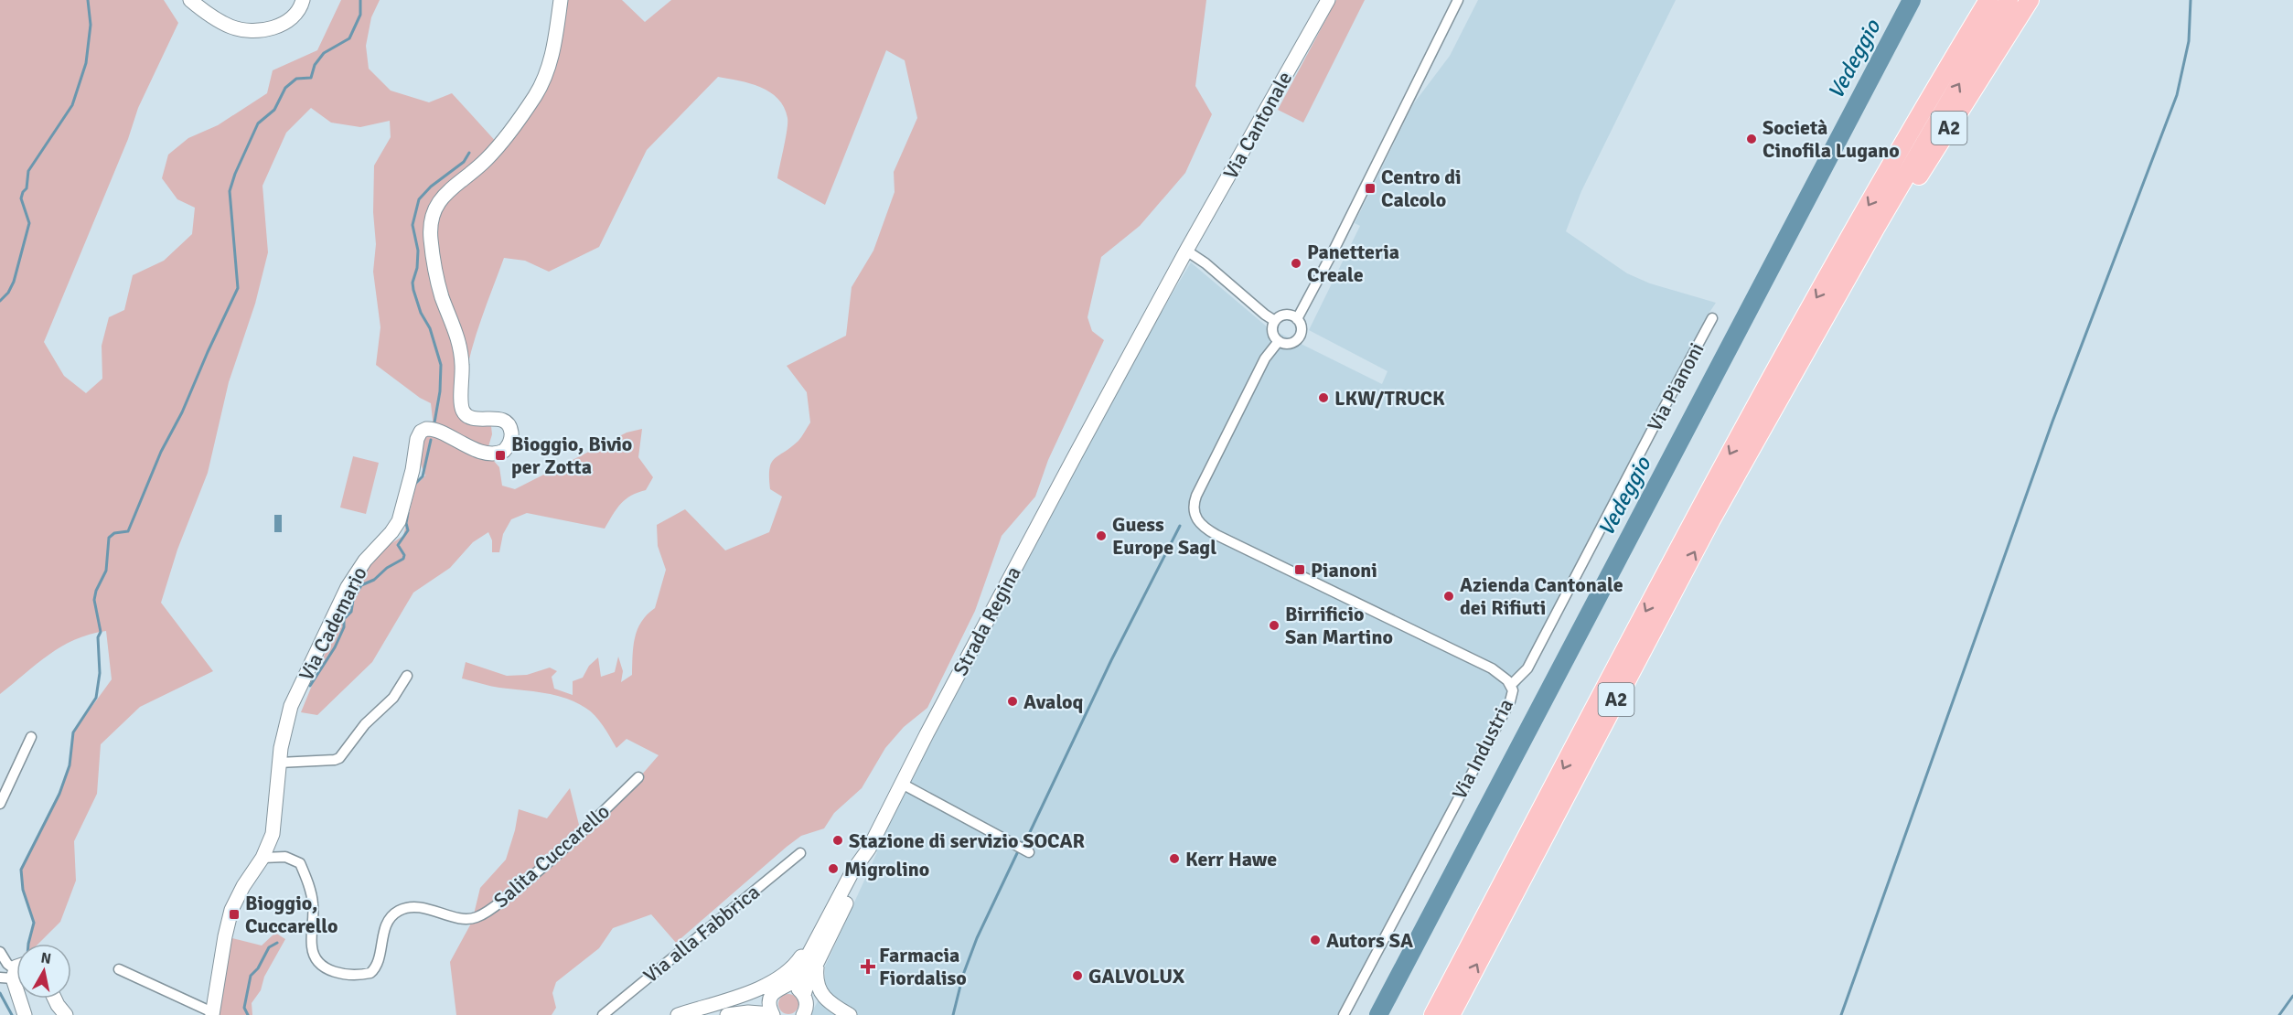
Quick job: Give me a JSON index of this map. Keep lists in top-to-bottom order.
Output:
{
  "streets": {
    "highway": ["A2"],
    "main road": ["Via Cantonale", "Strada Regina", "Via Cademario"],
    "street": [
      "Via Pianoni",
      "Via Industria",
      "Salita Cuccarello",
      "Via alla Fabbrica"
    ]
  },
  "crossings": [
    ["Via Cantonale", "Strada Regina"],
    ["Via Pianoni", "Via Industria"],
    ["Via Cademario", "Salita Cuccarello"]
  ],
  "water": ["Vedeggio"],
  "places": {
    "other": [
      "Società Cinofila Lugano",
      "Panetteria Creale",
      "LKW/TRUCK",
      "Guess Europe Sagl",
      "Azienda Cantonale dei Rifiuti",
      "Birrificio San Martino",
      "Avaloq",
      "Stazione di servizio SOCAR",
      "Kerr Hawe",
      "Migrolino",
      "Autors SA",
      "GALVOLUX"
    ],
    "transit": [
      "Centro di Calcolo",
      "Bioggio, Bivio per Zotta",
      "Pianoni",
      "Bioggio, Cuccarello"
    ],
    "health": ["Farmacia Fiordaliso"]
  },
  "north": "top"
}
